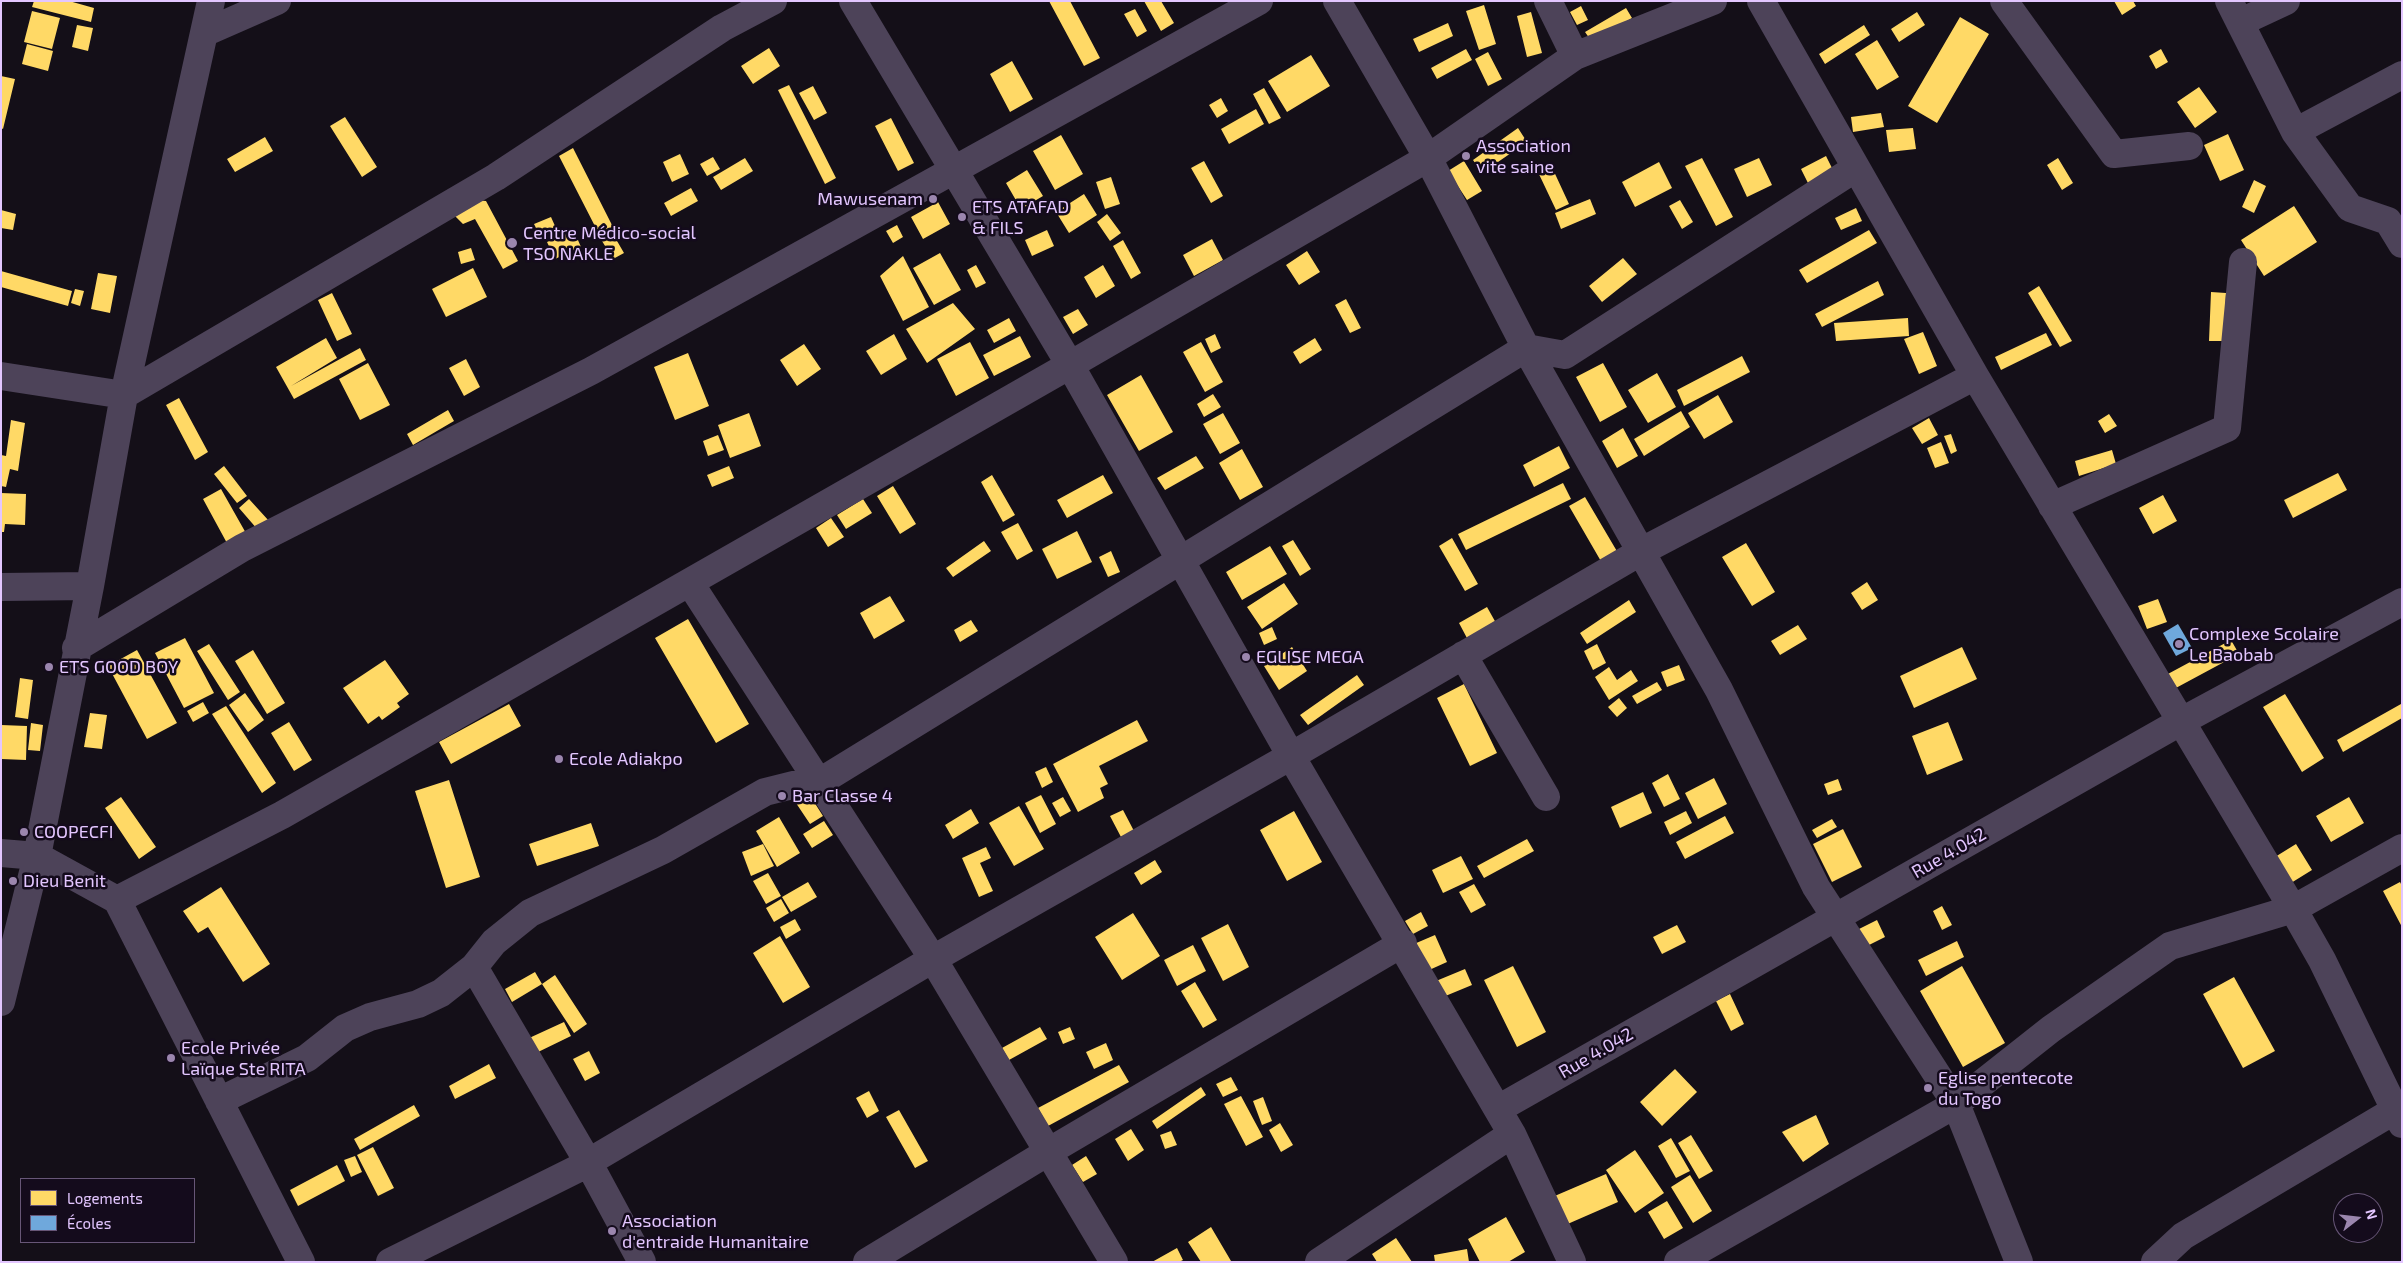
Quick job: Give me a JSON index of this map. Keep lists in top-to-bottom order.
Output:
{
  "streets": {
    "street": ["Rue 4.042"]
  },
  "places": [
    "Association vite saine",
    "Mawusenam",
    "ETS ATAFAD & FILS",
    "Centre Médico-social TSO NAKLE",
    "Complexe Scolaire Le Baobab",
    "EGLISE MEGA",
    "ETS GOOD BOY",
    "Ecole Adiakpo",
    "Bar Classe 4",
    "COOPECFI",
    "Dieu Benit",
    "Ecole Privée Laïque Ste RITA",
    "Eglise pentecote du Togo",
    "Association d'entraide Humanitaire"
  ],
  "legend": ["Logements", "Écoles"],
  "north": "right"
}
